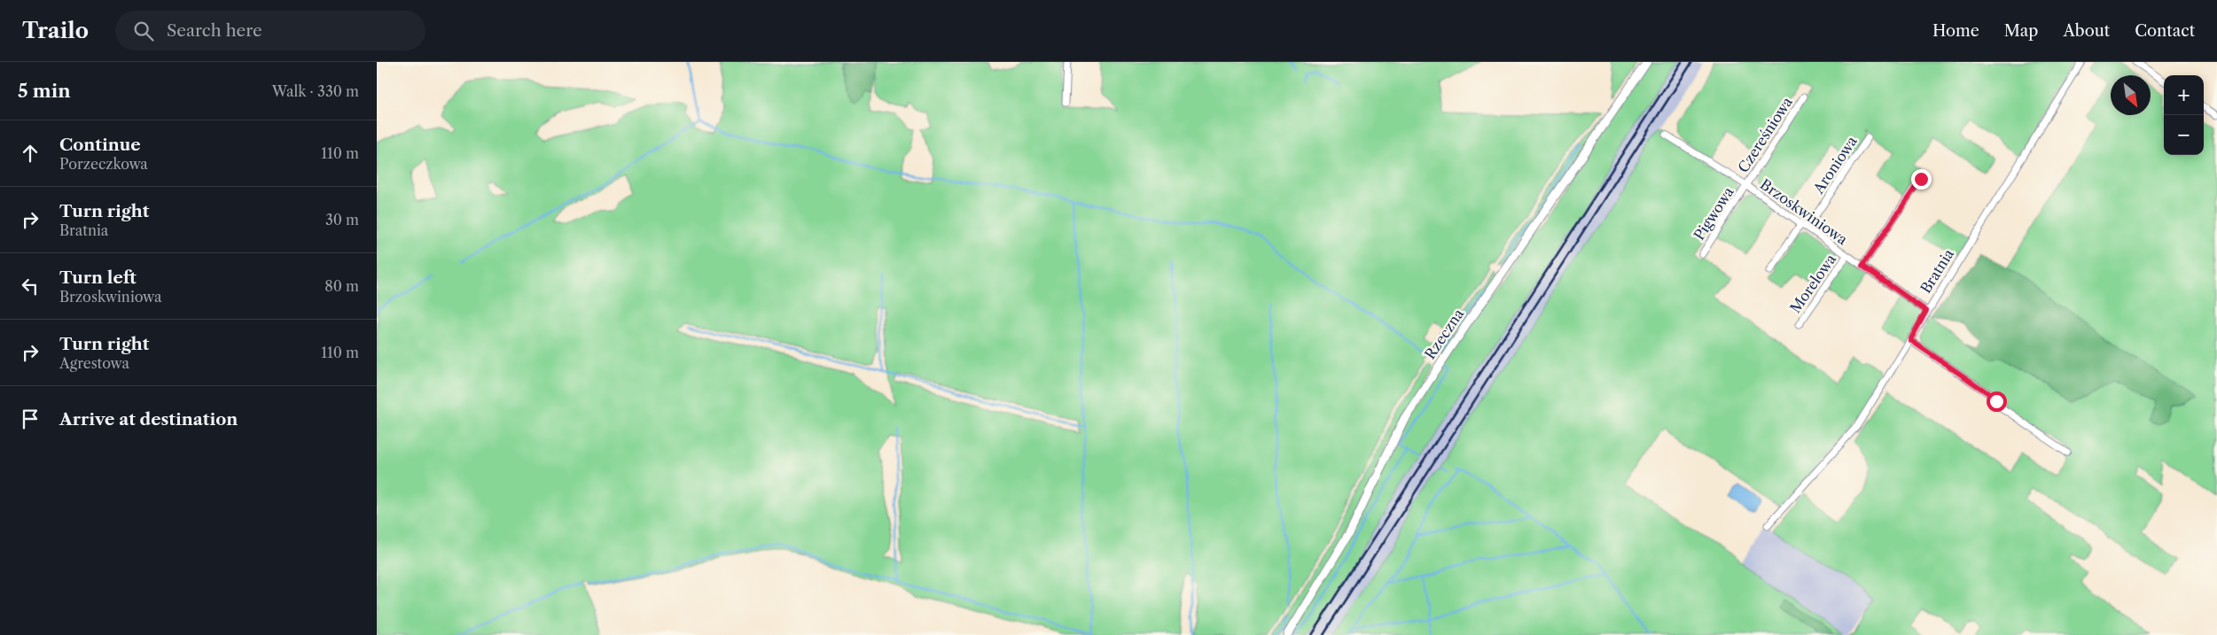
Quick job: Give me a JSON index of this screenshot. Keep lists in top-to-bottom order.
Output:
{
  "streets": {
    "street": [
      "Czereśniowa",
      "Aroniowa",
      "Brzoskwiniowa",
      "Pigwowa",
      "Bratnia",
      "Morelowa",
      "Rzeczna"
    ]
  },
  "crossings": [
    ["Czereśniowa", "Brzoskwiniowa"],
    ["Czereśniowa", "Pigwowa"],
    ["Aroniowa", "Brzoskwiniowa"],
    ["Brzoskwiniowa", "Pigwowa"],
    ["Brzoskwiniowa", "Bratnia"],
    ["Brzoskwiniowa", "Morelowa"]
  ],
  "north": "bottom right",
  "page": {
    "header": "Trailo",
    "search": "Search here",
    "nav": [
      "Home",
      "Map",
      "About",
      "Contact"
    ],
    "heading": ["5 min", "Walk · 330 m"],
    "map_buttons": ["+", "−"],
    "list": [
      ["Continue", "Porzeczkowa", "110 m"],
      ["Turn right", "Bratnia", "30 m"],
      ["Turn left", "Brzoskwiniowa", "80 m"],
      ["Turn right", "Agrestowa", "110 m"],
      "Arrive at destination"
    ]
  }
}
